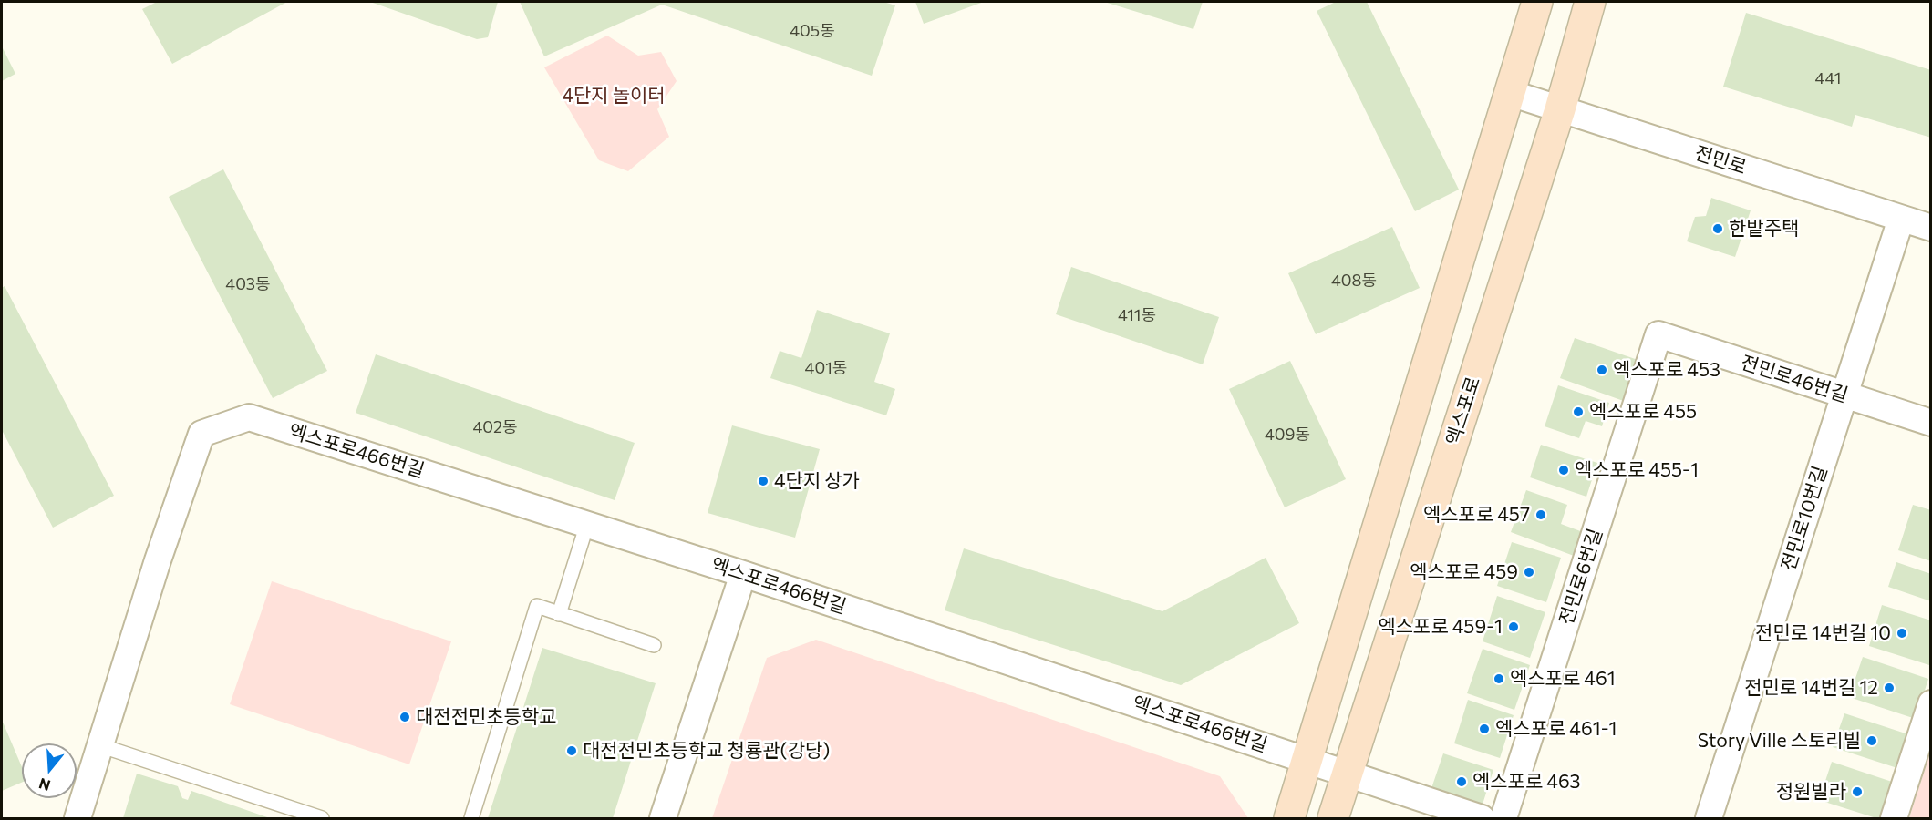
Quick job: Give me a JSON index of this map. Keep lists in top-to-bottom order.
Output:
{
  "streets": {
    "main road": ["엑스포로"],
    "street": [
      "전민로",
      "전민로46번길",
      "엑스포로466번길",
      "전민로10번길",
      "전민로6번길"
    ]
  },
  "crossings": [
    ["전민로", "엑스포로"],
    ["전민로", "전민로10번길"],
    ["전민로46번길", "전민로10번길"],
    ["전민로46번길", "전민로6번길"],
    ["엑스포로", "엑스포로466번길"]
  ],
  "parks": ["4단지 놀이터"],
  "places": [
    "한밭주택",
    "엑스포로 453",
    "엑스포로 455",
    "엑스포로 455-1",
    "4단지 상가",
    "엑스포로 457",
    "엑스포로 459",
    "엑스포로 459-1",
    "전민로 14번길 10",
    "엑스포로 461",
    "전민로 14번길 12",
    "대전전민초등학교",
    "엑스포로 461-1",
    "Story Ville 스토리빌",
    "대전전민초등학교 청룡관(강당)",
    "엑스포로 463",
    "정원빌라"
  ],
  "house_numbers": [
    "405동",
    "441",
    "408동",
    "403동",
    "411동",
    "401동",
    "402동",
    "409동"
  ],
  "north": "bottom"
}
